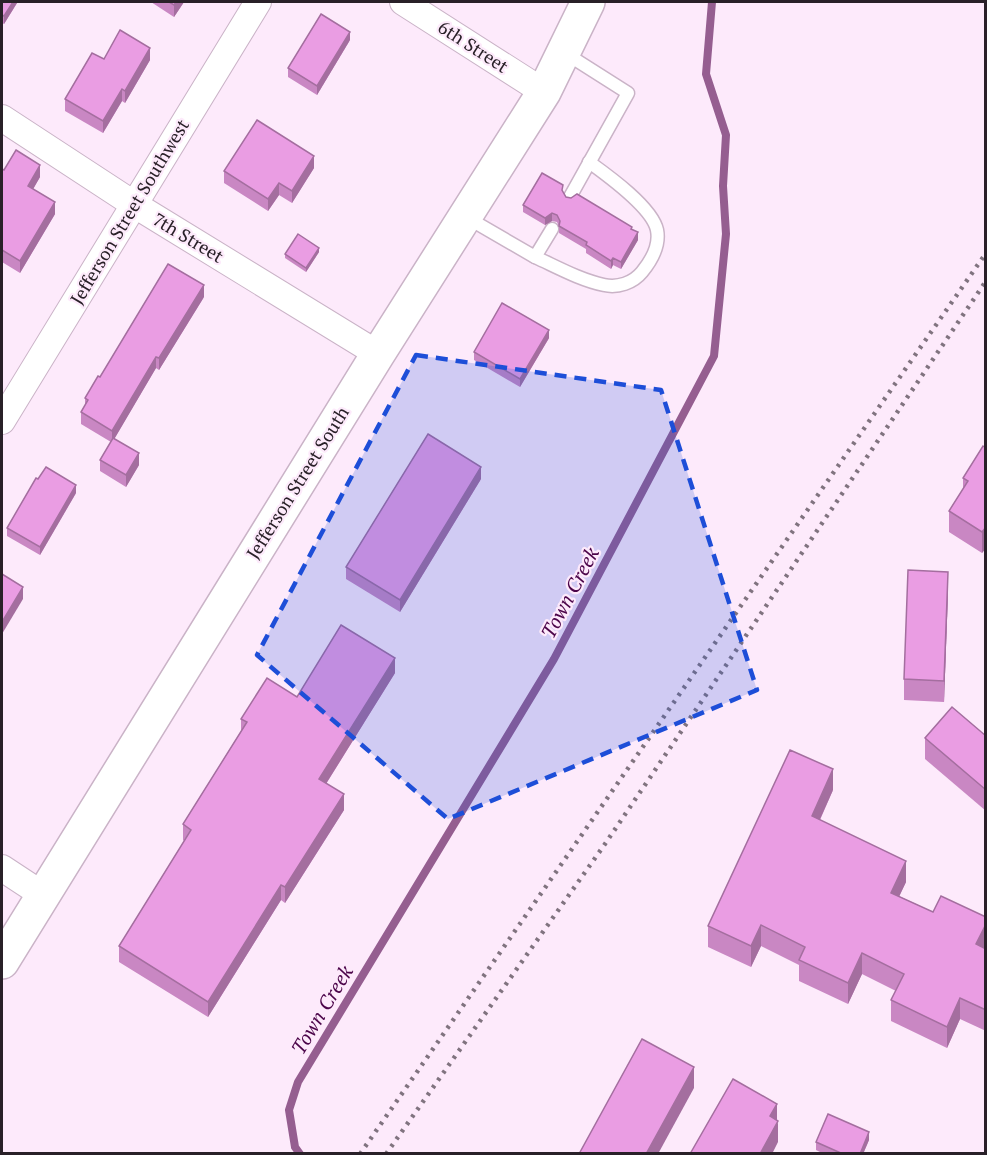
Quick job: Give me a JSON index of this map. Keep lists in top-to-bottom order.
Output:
{
  "streets": {
    "main road": ["Jefferson Street South"],
    "street": ["6th Street", "Jefferson Street Southwest", "7th Street"]
  },
  "crossings": [
    ["6th Street", "Jefferson Street South"],
    ["Jefferson Street Southwest", "7th Street"],
    ["7th Street", "Jefferson Street South"]
  ],
  "water": ["Town Creek"]
}
